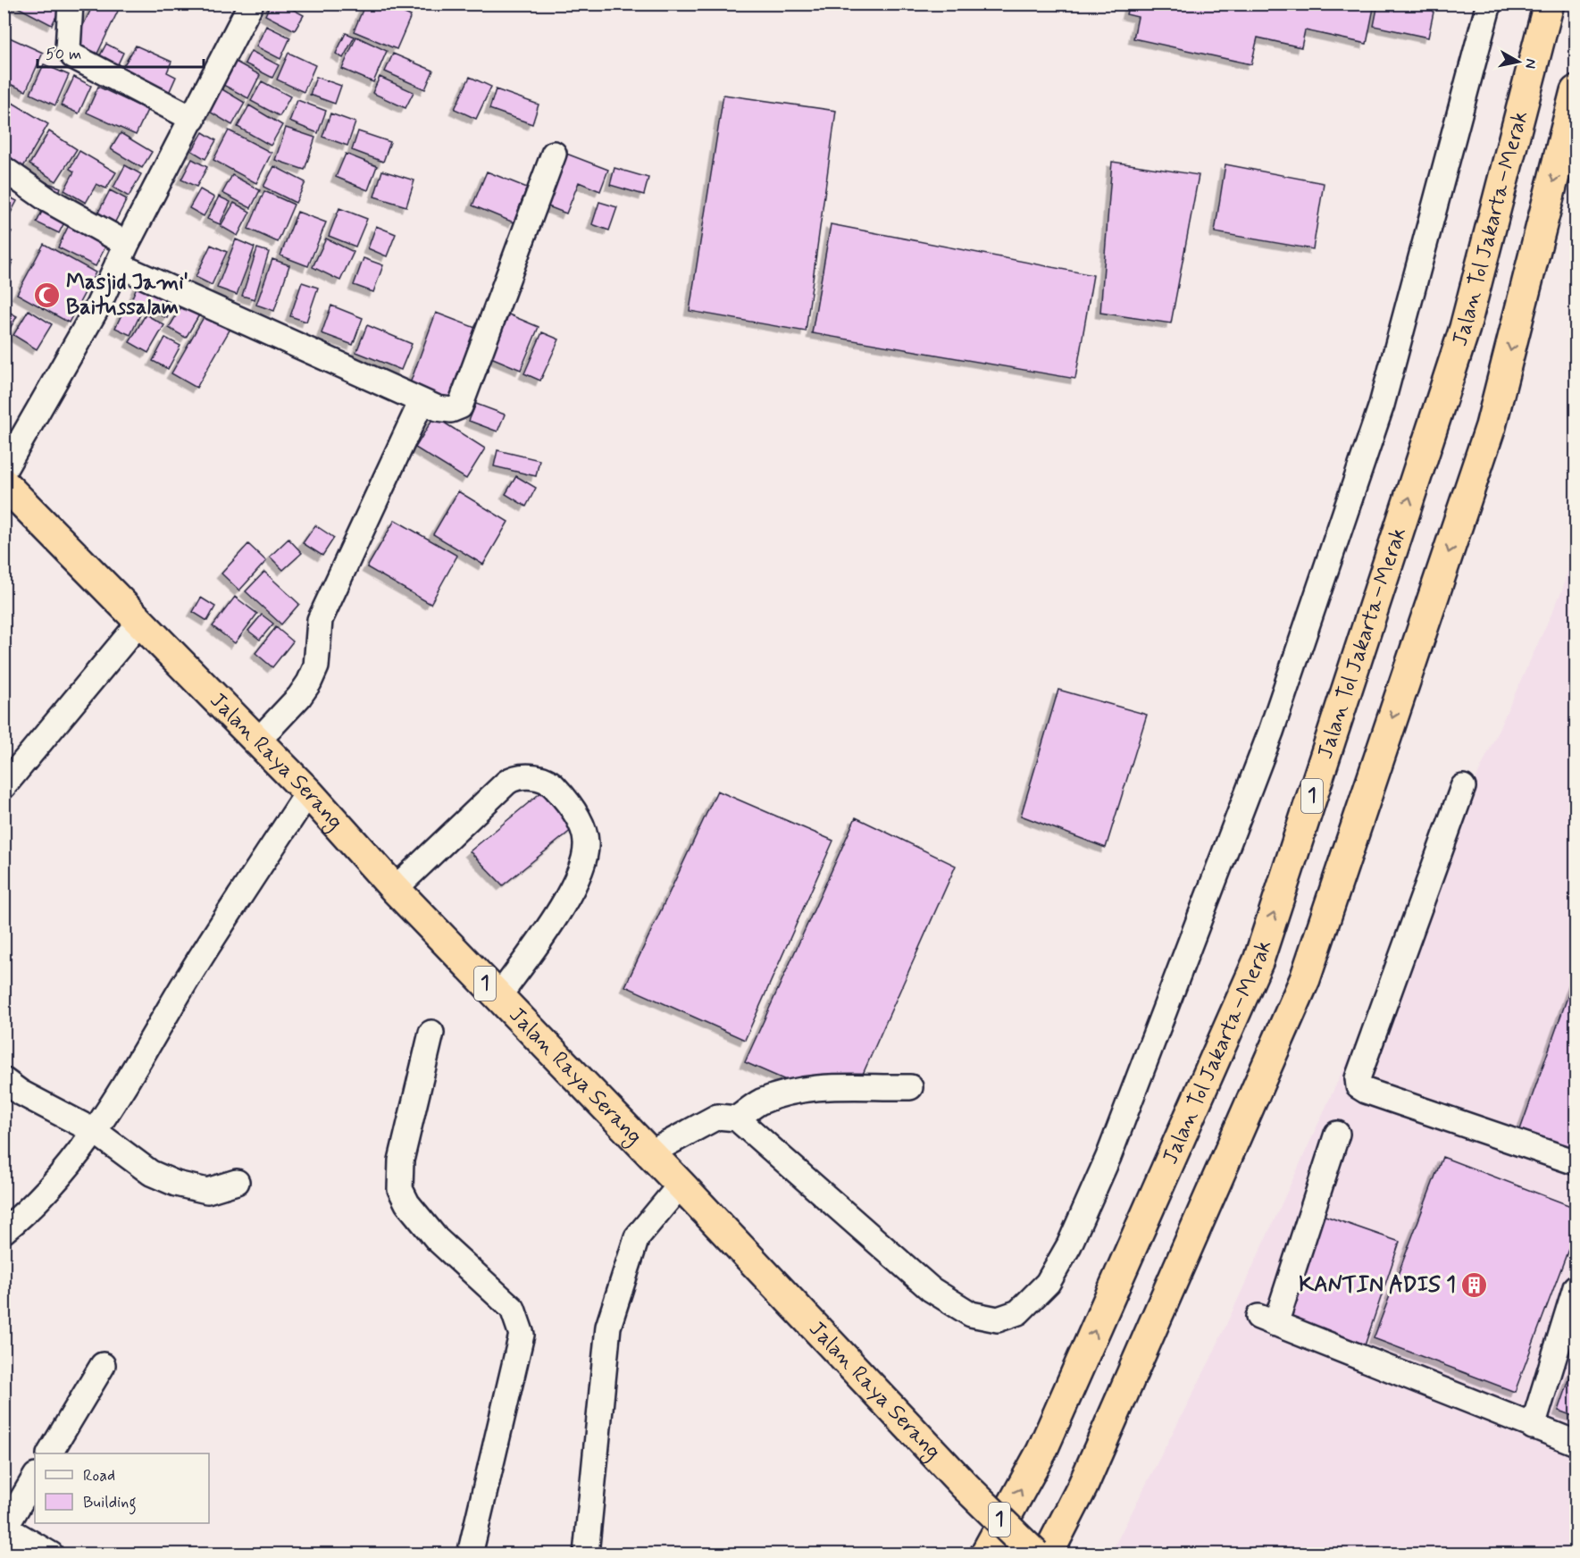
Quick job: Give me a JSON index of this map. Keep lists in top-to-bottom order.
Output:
{
  "streets": {
    "highway": ["Jalan Tol Jakarta–Merak", "Jalan Raya Serang", "1"]
  },
  "places": {
    "mosque": ["Masjid Jami' Baitussalam"],
    "building": ["KANTIN ADIS 1"]
  },
  "legend": ["Road", "Building"],
  "scale_bar": "50 m",
  "north": "right"
}
